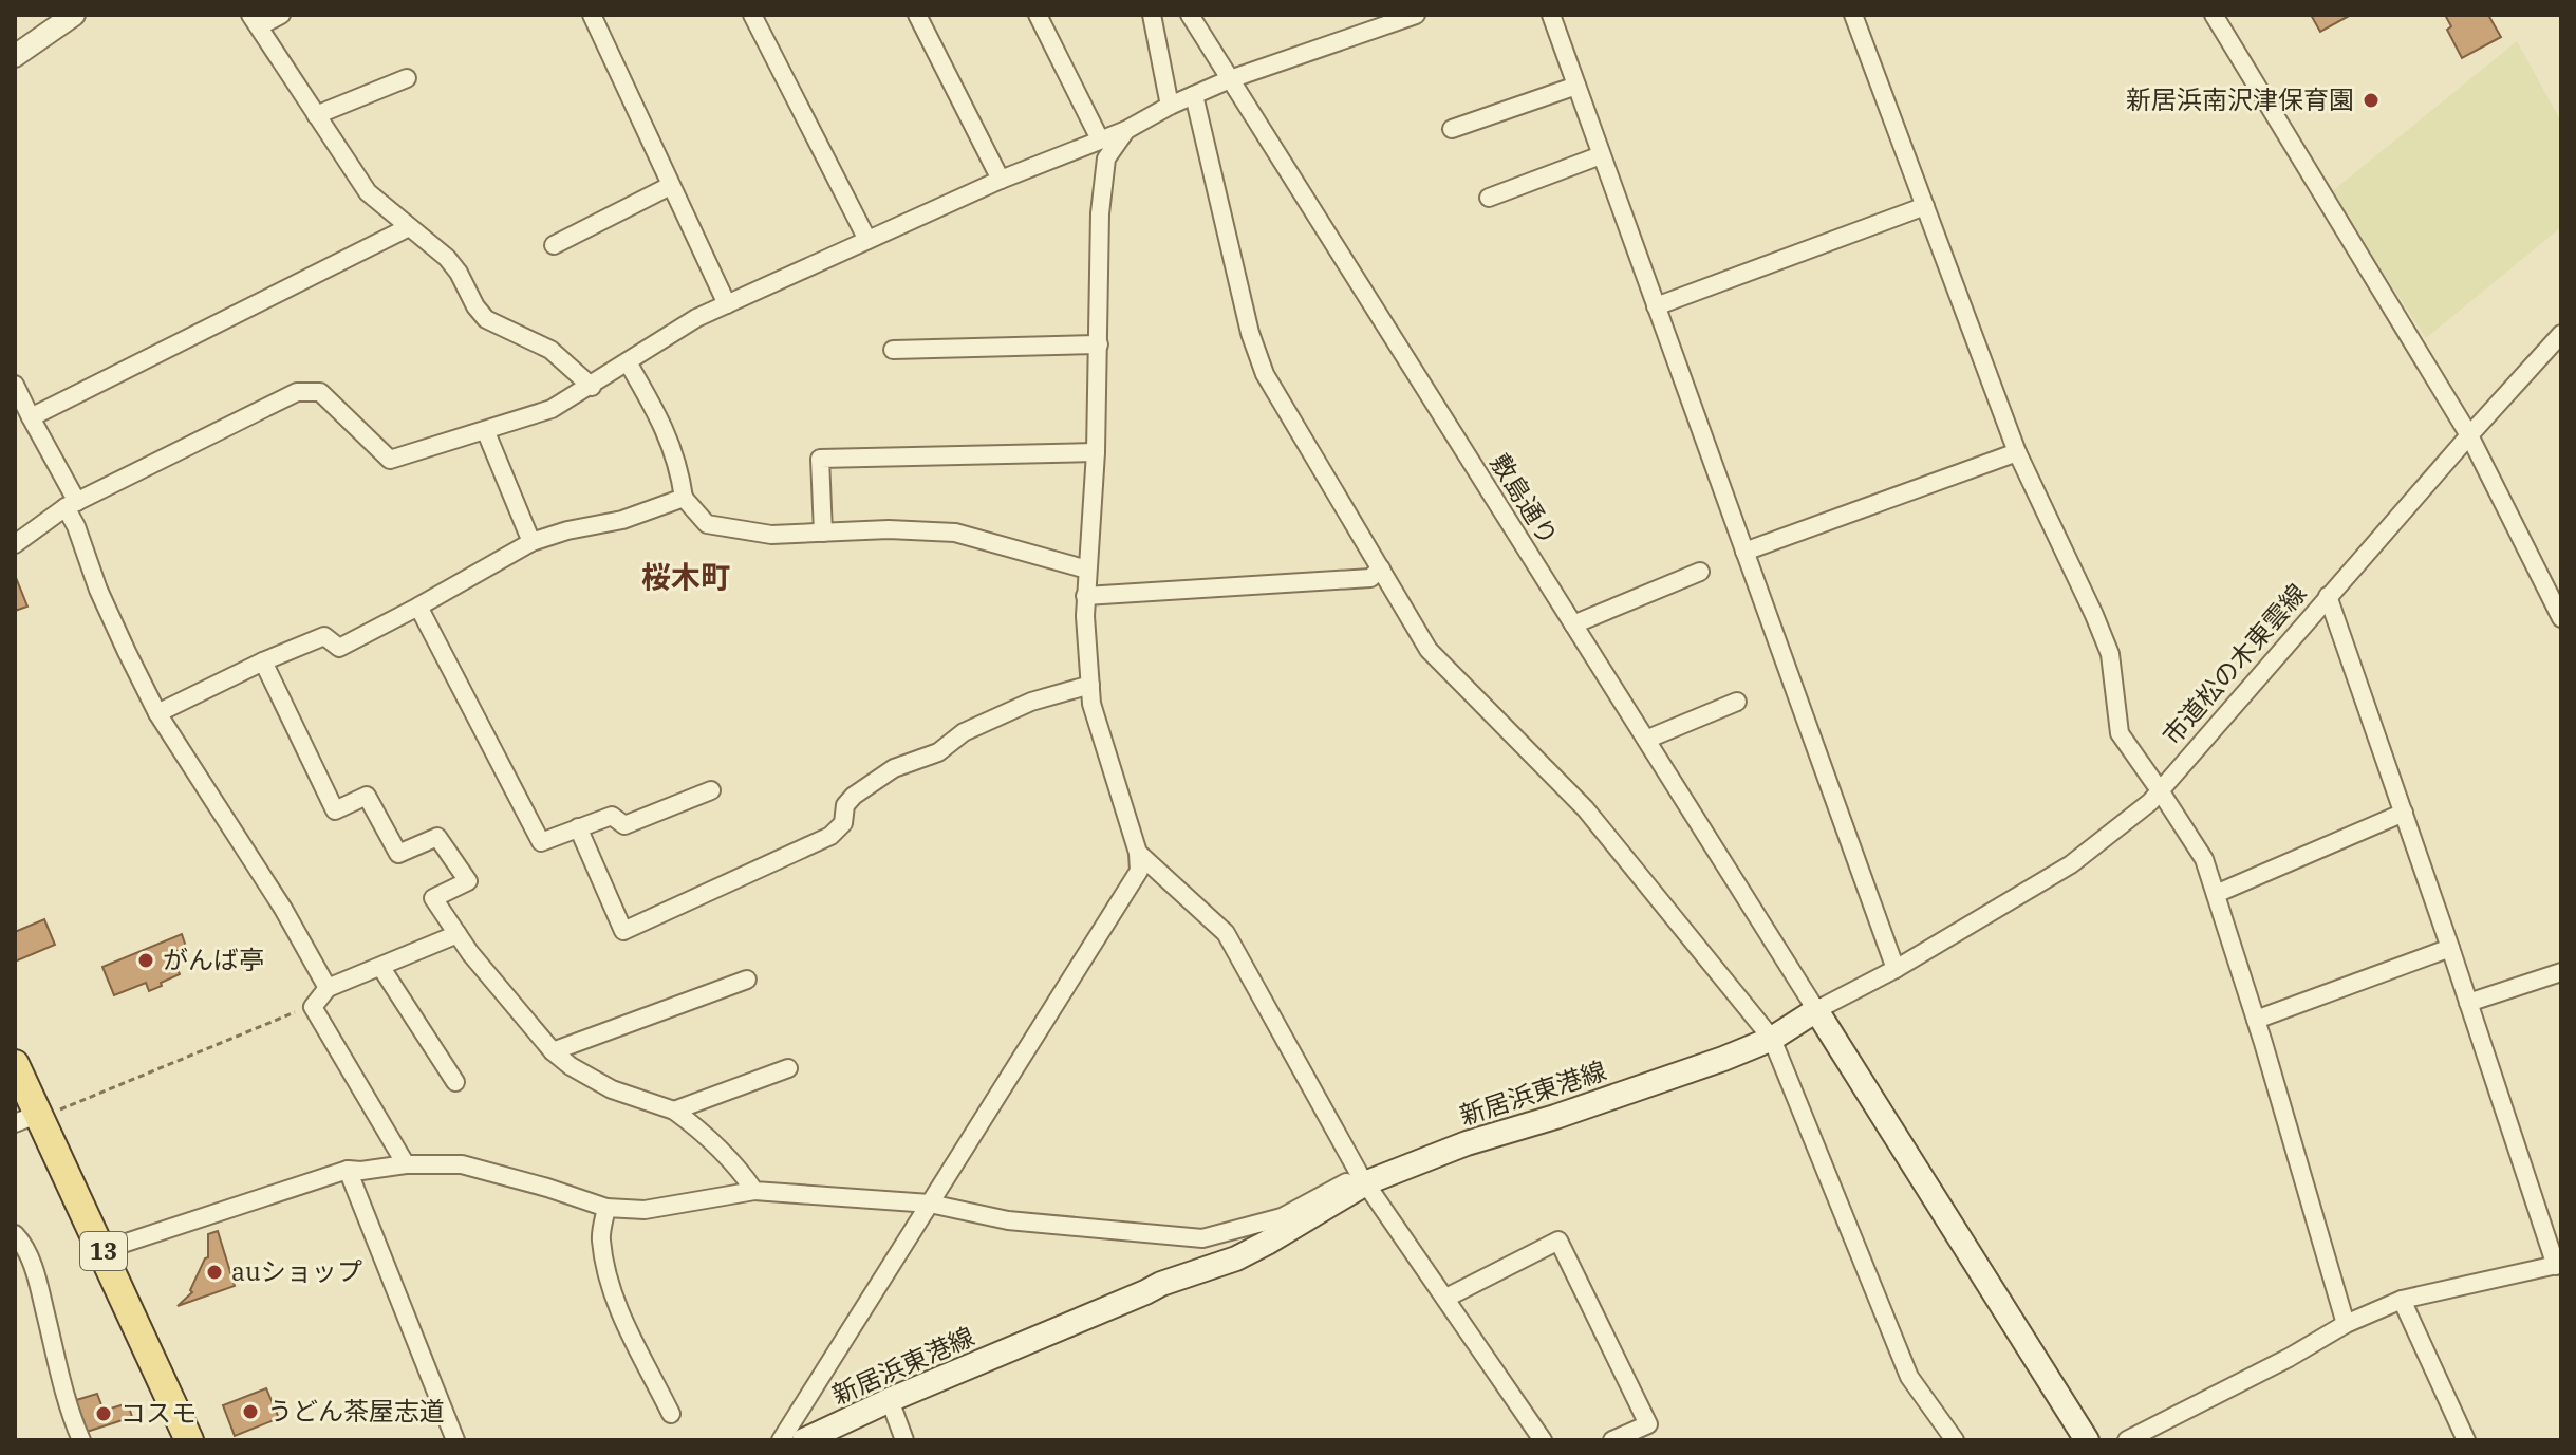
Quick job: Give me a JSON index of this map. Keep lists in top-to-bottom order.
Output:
{
  "streets": {
    "main road": ["新居浜東港線", "13"],
    "street": ["敷島通り", "市道松の木東雲線"]
  },
  "crossings": [
    ["敷島通り", "市道松の木東雲線"],
    ["敷島通り", "新居浜東港線"],
    ["市道松の木東雲線", "新居浜東港線"]
  ],
  "districts": ["桜木町"],
  "places": [
    "新居浜南沢津保育園",
    "がんば亭",
    "auショップ",
    "うどん茶屋志道",
    "コスモ"
  ]
}
